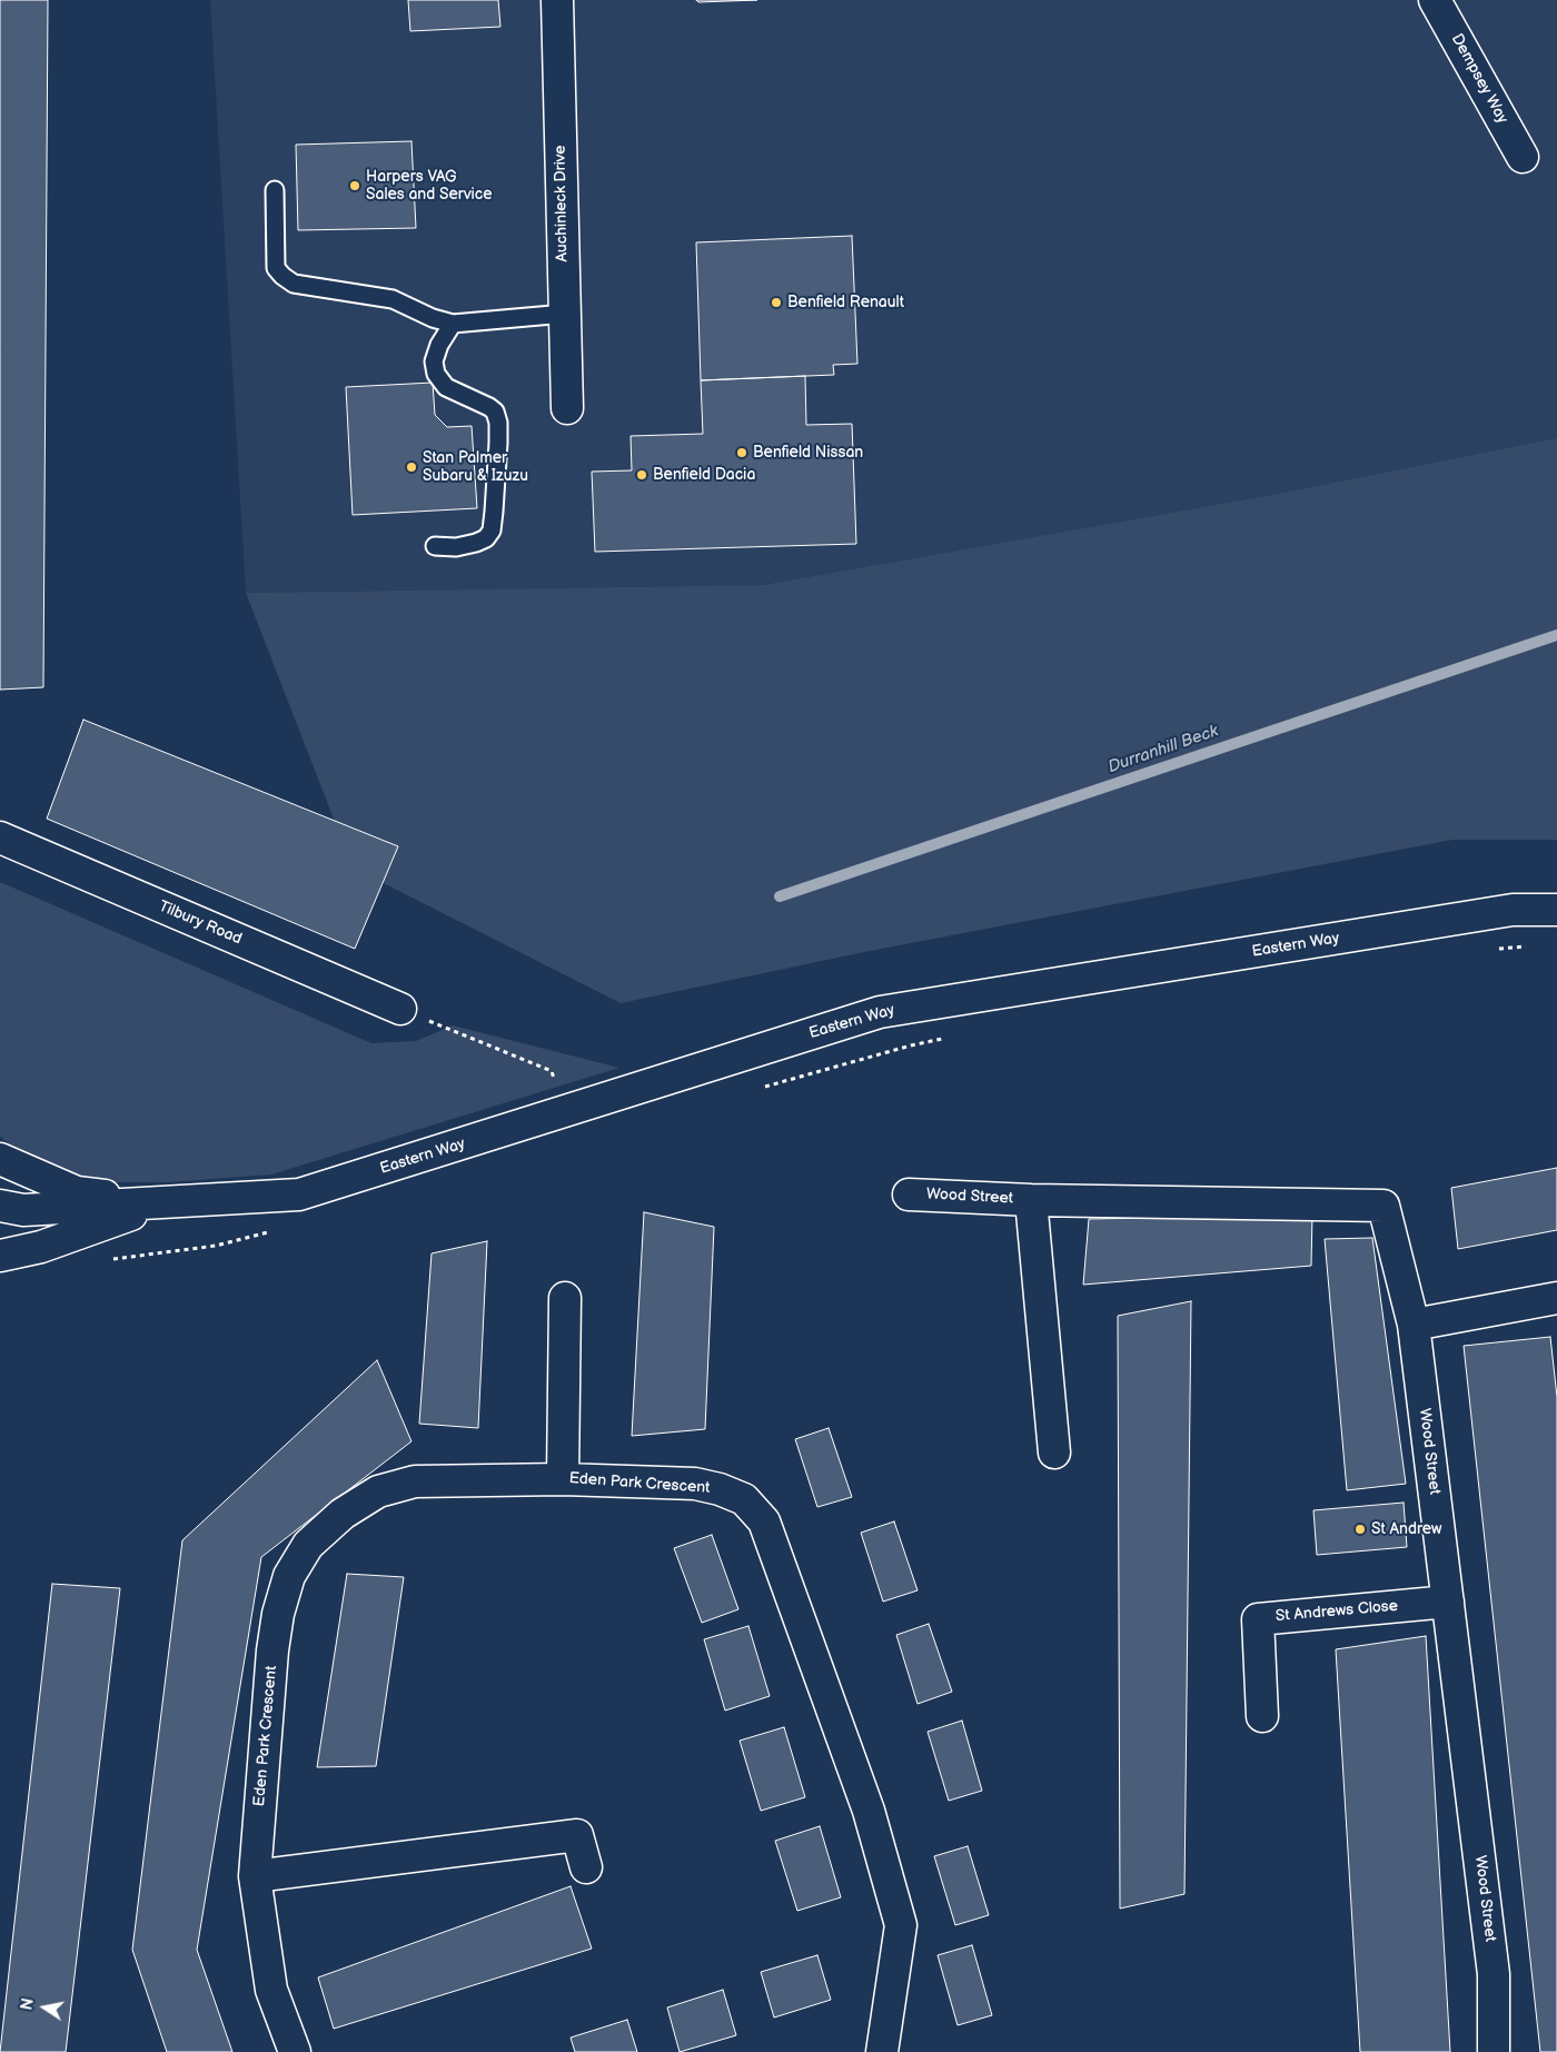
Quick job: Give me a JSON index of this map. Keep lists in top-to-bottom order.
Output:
{
  "streets": {
    "street": [
      "Dempsey Way",
      "Auchinleck Drive",
      "Tilbury Road",
      "Eastern Way",
      "Wood Street",
      "Eden Park Crescent",
      "St Andrews Close"
    ]
  },
  "crossings": [
    ["Wood Street", "St Andrews Close"]
  ],
  "water": ["Durranhill Beck"],
  "places": [
    "Harpers VAG Sales and Service",
    "Benfield Renault",
    "Benfield Nissan",
    "Stan Palmer Subaru & Izuzu",
    "Benfield Dacia",
    "St Andrew"
  ],
  "north": "left"
}
